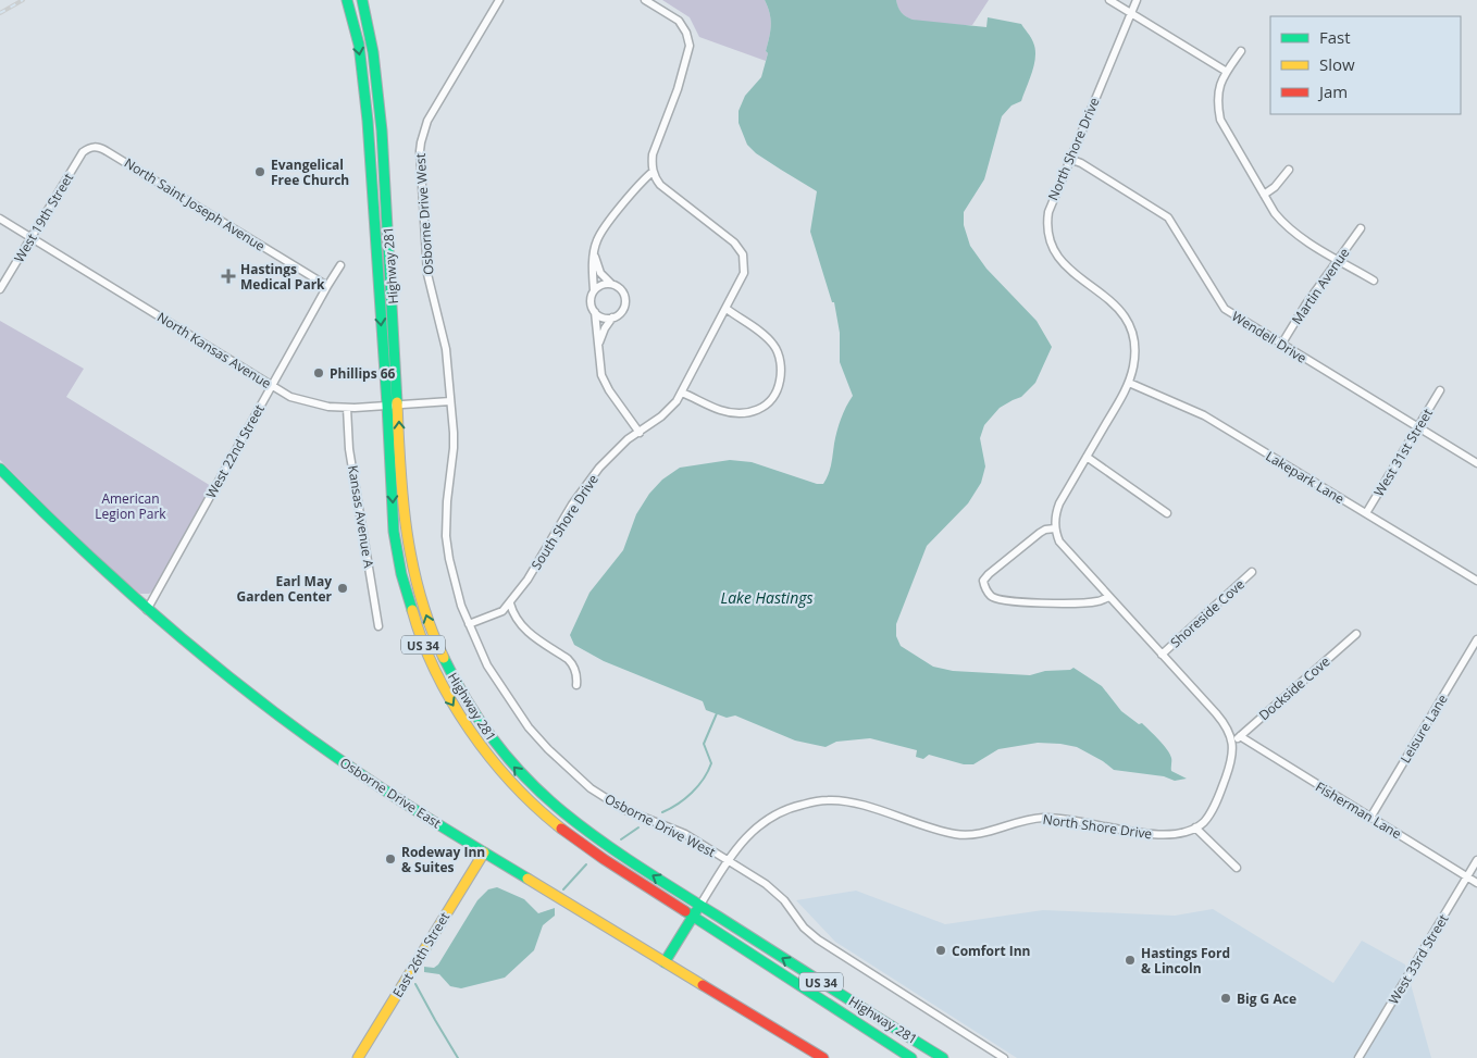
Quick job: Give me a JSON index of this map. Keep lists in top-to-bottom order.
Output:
{
  "streets": {
    "main road": [
      "North Shore Drive",
      "Highway 281",
      "US 34",
      "Osborne Drive East",
      "East 26th Street"
    ],
    "street": [
      "North Saint Joseph Avenue",
      "Osborne Drive West",
      "West 19th Street",
      "Martin Avenue",
      "Wendell Drive",
      "North Kansas Avenue",
      "West 22nd Street",
      "West 31st Street",
      "Lakepark Lane",
      "Kansas Avenue A",
      "South Shore Drive",
      "Shoreside Cove",
      "Dockside Cove",
      "Leisure Lane",
      "Fisherman Lane",
      "West 33rd Street"
    ]
  },
  "crossings": [
    ["North Shore Drive", "Osborne Drive West"],
    ["North Shore Drive", "Highway 281"],
    ["North Shore Drive", "Wendell Drive"],
    ["North Shore Drive", "Lakepark Lane"],
    ["North Shore Drive", "Osborne Drive East"],
    ["North Saint Joseph Avenue", "West 19th Street"],
    ["North Saint Joseph Avenue", "West 22nd Street"],
    ["Osborne Drive West", "North Kansas Avenue"],
    ["Osborne Drive West", "South Shore Drive"],
    ["West 19th Street", "North Kansas Avenue"],
    ["Highway 281", "North Kansas Avenue"],
    ["Martin Avenue", "Wendell Drive"],
    ["Wendell Drive", "West 31st Street"],
    ["North Kansas Avenue", "West 22nd Street"],
    ["North Kansas Avenue", "Kansas Avenue A"],
    ["West 22nd Street", "Osborne Drive East"],
    ["West 31st Street", "Lakepark Lane"],
    ["Dockside Cove", "Fisherman Lane"],
    ["Leisure Lane", "Fisherman Lane"],
    ["Osborne Drive East", "East 26th Street"],
    ["Fisherman Lane", "West 33rd Street"]
  ],
  "water": ["Lake Hastings"],
  "parks": ["American Legion Park"],
  "places": {
    "other": [
      "Evangelical Free Church",
      "Phillips 66",
      "Earl May Garden Center",
      "Rodeway Inn & Suites",
      "Comfort Inn",
      "Hastings Ford & Lincoln",
      "Big G Ace"
    ],
    "health": ["Hastings Medical Park"]
  },
  "legend": ["Fast", "Slow", "Jam"]
}
